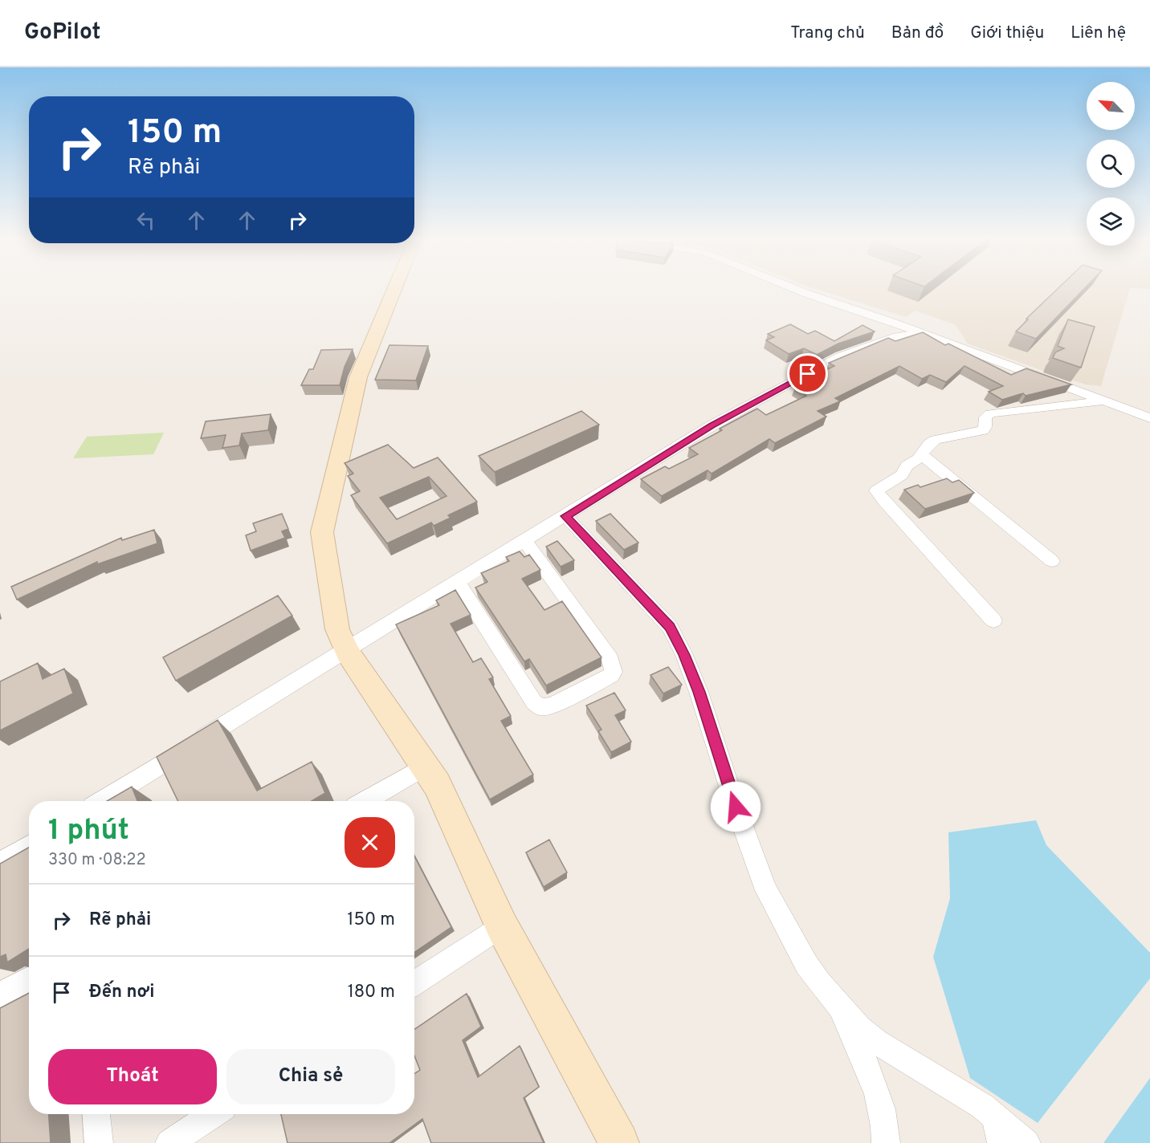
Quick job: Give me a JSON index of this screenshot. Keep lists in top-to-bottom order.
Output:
{
  "north": "top left",
  "page": {
    "header": "GoPilot",
    "nav": [
      "Trang chủ",
      "Bản đồ",
      "Giới thiệu",
      "Liên hệ"
    ],
    "turn": ["150 m", "Rẽ phải"],
    "heading": ["1 phút", "330 m · 08:22"],
    "list": [
      {
        "name": "Rẽ phải",
        "value": "150 m"
      },
      {
        "name": "Đến nơi",
        "value": "180 m"
      }
    ],
    "buttons": ["Thoát", "Chia sẻ"]
  }
}
